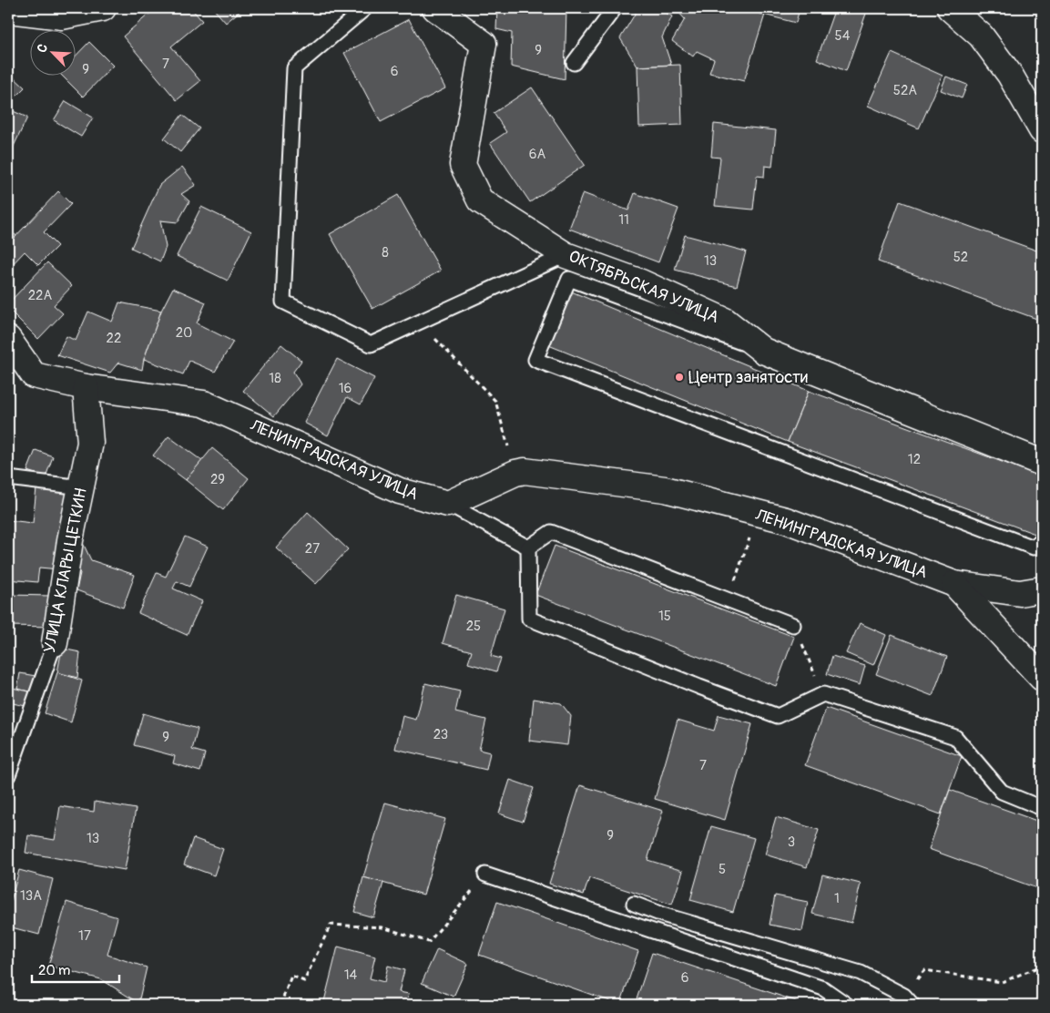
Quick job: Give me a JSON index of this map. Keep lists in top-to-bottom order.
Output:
{
  "streets": {
    "street": ["ОКТЯБРЬСКАЯ УЛИЦА", "ЛЕНИНГРАДСКАЯ УЛИЦА", "УЛИЦА КЛАРЫ ЦЕТКИН"]
  },
  "crossings": [
    ["ЛЕНИНГРАДСКАЯ УЛИЦА", "УЛИЦА КЛАРЫ ЦЕТКИН"]
  ],
  "places": ["Центр занятости"],
  "house_numbers": [
    "54",
    "9",
    "7",
    "9",
    "6",
    "52А",
    "6А",
    "11",
    "8",
    "52",
    "13",
    "22А",
    "20",
    "22",
    "18",
    "16",
    "12",
    "29",
    "27",
    "15",
    "25",
    "23",
    "9",
    "7",
    "9",
    "13",
    "3",
    "5",
    "13А",
    "1",
    "17",
    "14",
    "6"
  ],
  "scale_bar": "20 m",
  "north": "top left"
}
